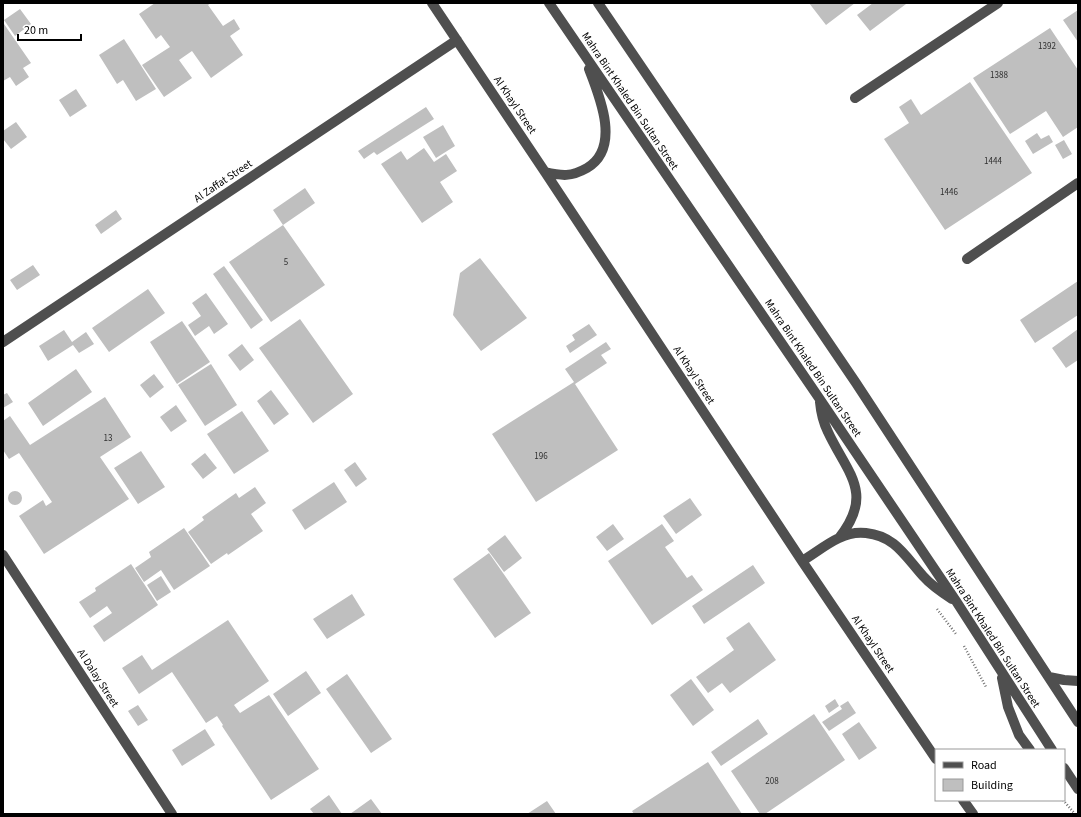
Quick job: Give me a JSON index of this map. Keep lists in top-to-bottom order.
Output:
{
  "streets": {
    "street": [
      "Mahra Bint Khaled Bin Sultan Street",
      "Al Khayl Street",
      "Al Zaffat Street",
      "Al Dalay Street"
    ]
  },
  "crossings": [
    ["Al Khayl Street", "Al Zaffat Street"]
  ],
  "house_numbers": [
    "1392",
    "1388",
    "1444",
    "1446",
    "5",
    "13",
    "196",
    "208"
  ],
  "legend": ["Road", "Building"],
  "scale_bar": "20 m"
}
